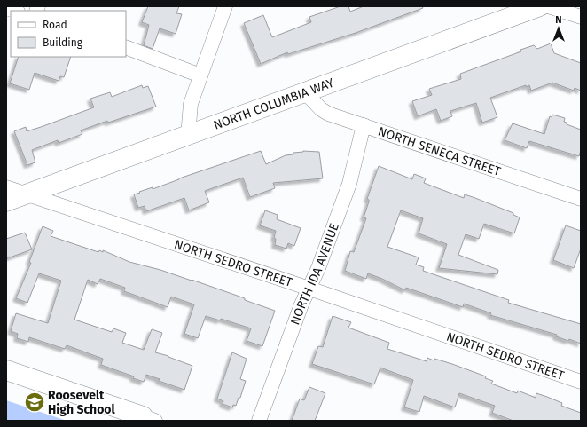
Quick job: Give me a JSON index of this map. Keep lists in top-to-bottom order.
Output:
{
  "streets": {
    "street": [
      "NORTH COLUMBIA WAY",
      "NORTH SENECA STREET",
      "NORTH SEDRO STREET",
      "NORTH IDA AVENUE"
    ]
  },
  "crossings": [
    ["NORTH COLUMBIA WAY", "NORTH SENECA STREET"],
    ["NORTH COLUMBIA WAY", "NORTH SEDRO STREET"],
    ["NORTH SENECA STREET", "NORTH IDA AVENUE"],
    ["NORTH SEDRO STREET", "NORTH IDA AVENUE"]
  ],
  "places": {
    "school or university": ["Roosevelt High School"]
  },
  "legend": ["Road", "Building"],
  "north": "top"
}
